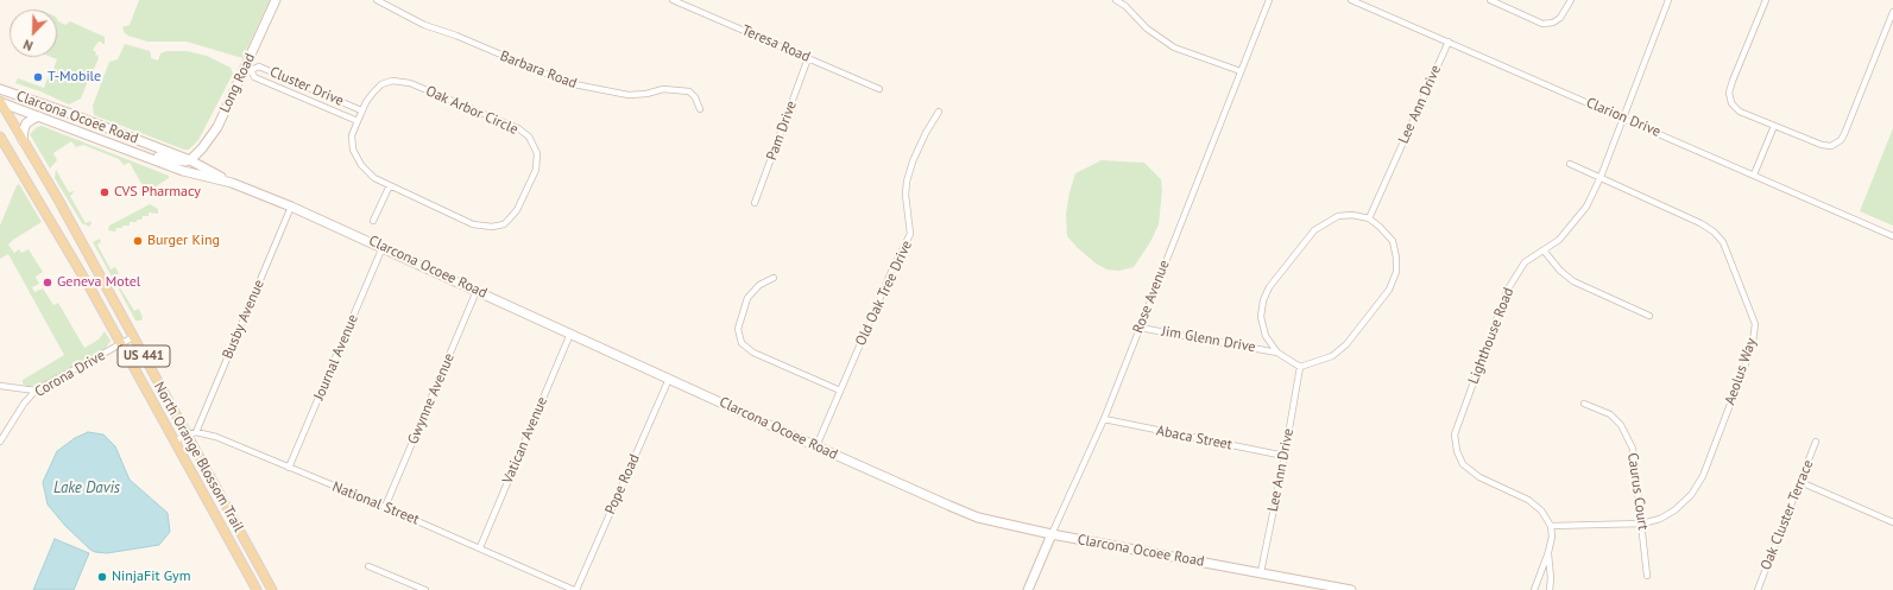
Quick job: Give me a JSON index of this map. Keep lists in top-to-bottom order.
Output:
{
  "streets": {
    "main road": [
      "Long Road",
      "Clarcona Ocoee Road",
      "Rose Avenue",
      "US 441",
      "North Orange Blossom Trail"
    ],
    "street": [
      "Teresa Road",
      "Barbara Road",
      "Cluster Drive",
      "Lee Ann Drive",
      "Oak Arbor Circle",
      "Clarion Drive",
      "Pam Drive",
      "Old Oak Tree Drive",
      "Busby Avenue",
      "Lighthouse Road",
      "Jim Glenn Drive",
      "Journal Avenue",
      "Aeolus Way",
      "Corona Drive",
      "Gwynne Avenue",
      "Abaca Street",
      "Vatican Avenue",
      "Pope Road",
      "Caurus Court",
      "National Street",
      "Oak Cluster Terrace"
    ]
  },
  "crossings": [
    ["Teresa Road", "Pam Drive"],
    ["Long Road", "Cluster Drive"],
    ["Long Road", "Clarcona Ocoee Road"],
    ["Cluster Drive", "Oak Arbor Circle"],
    ["Lee Ann Drive", "Clarcona Ocoee Road"],
    ["Lee Ann Drive", "Clarion Drive"],
    ["Lee Ann Drive", "Jim Glenn Drive"],
    ["Lee Ann Drive", "Abaca Street"],
    ["Clarcona Ocoee Road", "Old Oak Tree Drive"],
    ["Clarcona Ocoee Road", "Rose Avenue"],
    ["Clarcona Ocoee Road", "Busby Avenue"],
    ["Clarcona Ocoee Road", "Journal Avenue"],
    ["Clarcona Ocoee Road", "Gwynne Avenue"],
    ["Clarcona Ocoee Road", "Vatican Avenue"],
    ["Clarcona Ocoee Road", "North Orange Blossom Trail"],
    ["Clarcona Ocoee Road", "Pope Road"],
    ["Clarion Drive", "Lighthouse Road"],
    ["Rose Avenue", "Jim Glenn Drive"],
    ["Rose Avenue", "Abaca Street"],
    ["Busby Avenue", "National Street"],
    ["Lighthouse Road", "Aeolus Way"],
    ["Journal Avenue", "National Street"],
    ["Aeolus Way", "Caurus Court"],
    ["Corona Drive", "North Orange Blossom Trail"],
    ["Gwynne Avenue", "National Street"],
    ["Vatican Avenue", "National Street"],
    ["North Orange Blossom Trail", "National Street"],
    ["Pope Road", "National Street"]
  ],
  "water": ["Lake Davis"],
  "places": [
    "T-Mobile",
    "CVS Pharmacy",
    "Burger King",
    "Geneva Motel",
    "NinjaFit Gym"
  ],
  "north": "bottom left"
}
